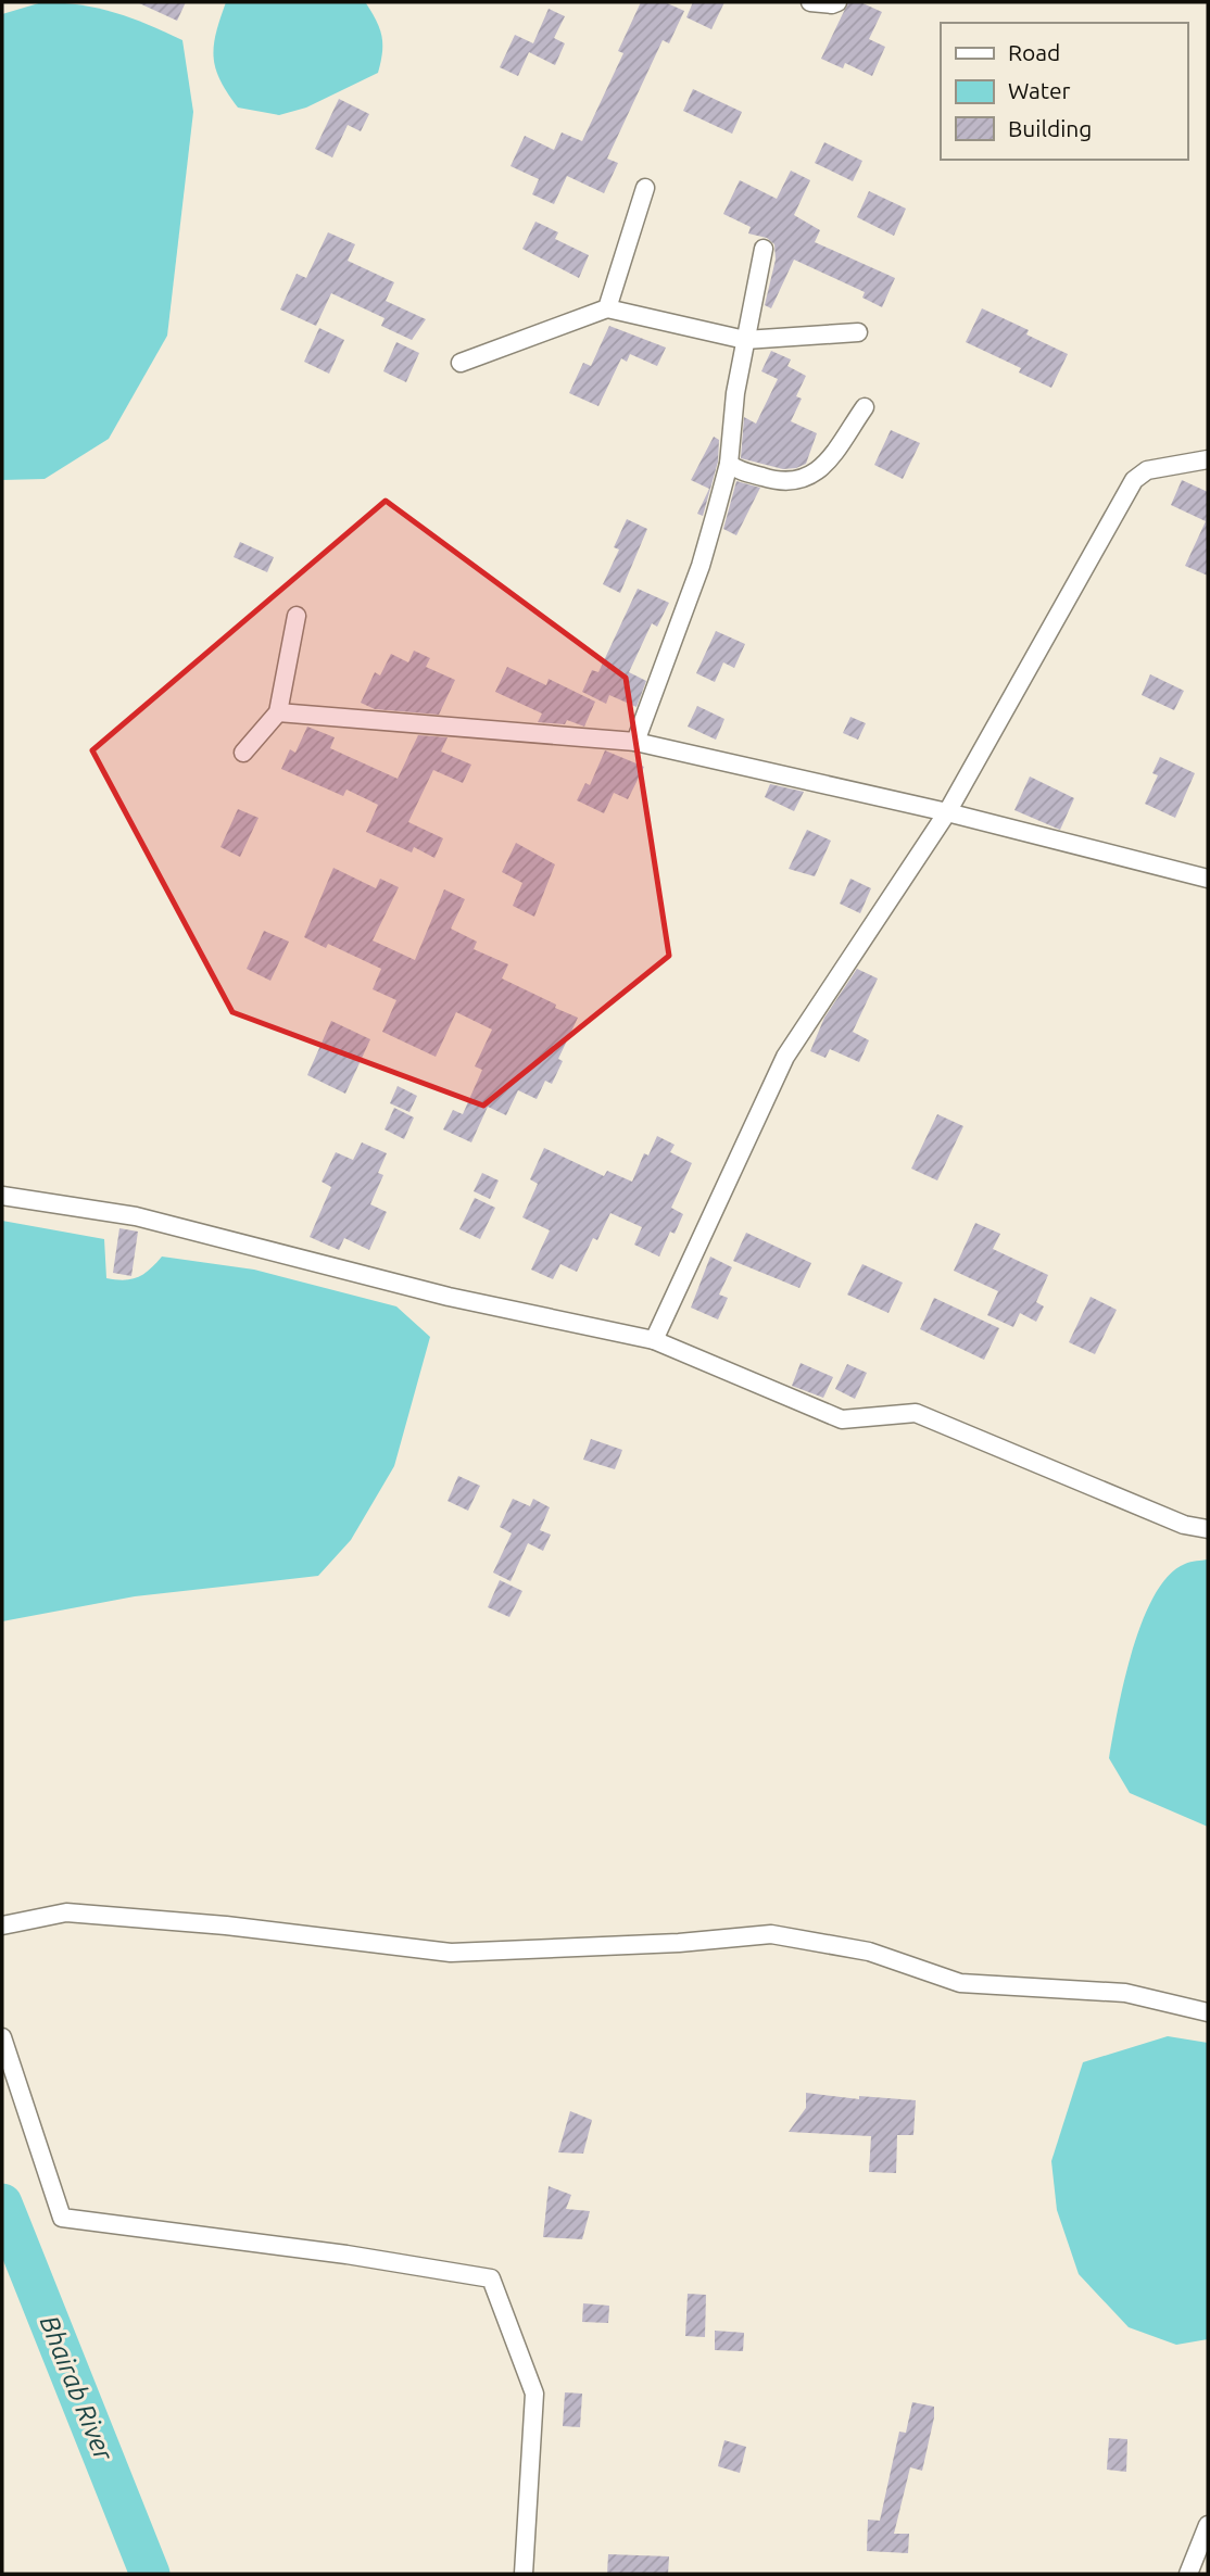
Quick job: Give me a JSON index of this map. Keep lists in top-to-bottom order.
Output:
{
  "water": ["Bhairab River"],
  "legend": ["Road", "Water", "Building"]
}
